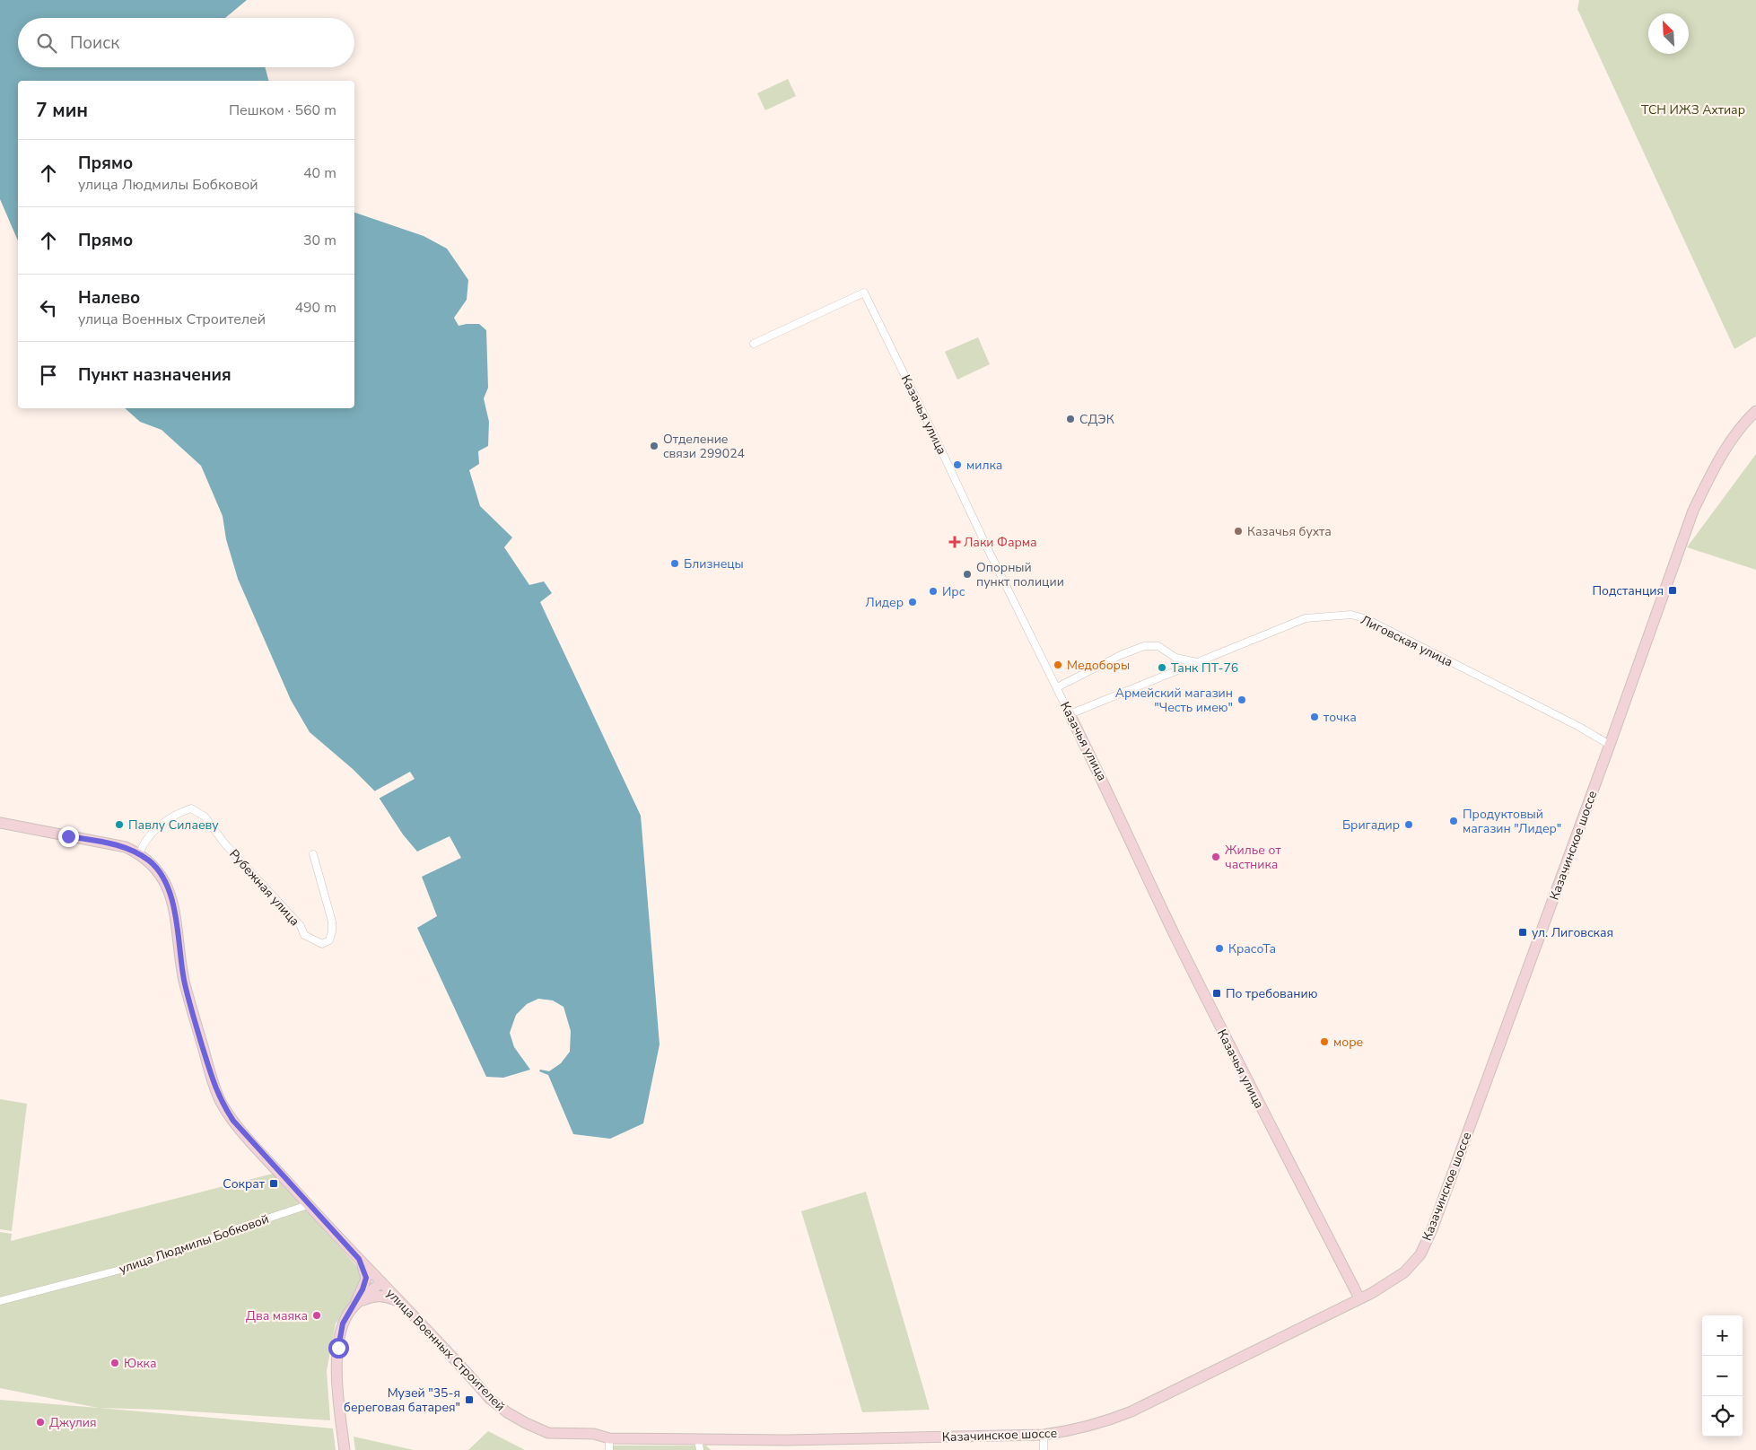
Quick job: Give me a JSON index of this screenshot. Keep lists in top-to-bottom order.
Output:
{
  "streets": {
    "main road": ["Казачья улица", "Казачинское шоссе", "улица Военных Строителей"],
    "street": ["Лиговская улица", "Рубежная улица", "улица Людмилы Бобковой"]
  },
  "crossings": [
    ["Казачья улица", "Лиговская улица"],
    ["Казачья улица", "Казачинское шоссе"],
    ["Лиговская улица", "Казачинское шоссе"],
    ["Казачинское шоссе", "улица Военных Строителей"],
    ["Рубежная улица", "улица Военных Строителей"],
    ["улица Людмилы Бобковой", "улица Военных Строителей"]
  ],
  "parks": ["ТСН ИЖЗ Ахтиар"],
  "places": {
    "other": [
      "СДЭК",
      "Отделение связи 299024",
      "милка",
      "Казачья бухта",
      "Близнецы",
      "Опорный пункт полиции",
      "Ирс",
      "Лидер",
      "Медоборы",
      "Танк ПТ-76",
      "Армейский магазин \"Честь имею\"",
      "точка",
      "Продуктовый магазин \"Лидер\"",
      "Павлу Силаеву",
      "Бригадир",
      "Жилье от частника",
      "КрасоТа",
      "море",
      "Два маяка",
      "Юкка",
      "Джулия"
    ],
    "health": ["Лаки Фарма"],
    "transit": [
      "Подстанция",
      "ул. Лиговская",
      "По требованию",
      "Сократ",
      "Музей \"35-я береговая батарея\""
    ]
  },
  "north": "top left",
  "page": {
    "search": "Поиск",
    "heading": ["7 мин", "Пешком · 560 m"],
    "list": [
      ["Прямо", "улица Людмилы Бобковой", "40 m"],
      ["Прямо", "30 m"],
      ["Налево", "улица Военных Строителей", "490 m"],
      "Пункт назначения"
    ],
    "map_buttons": ["+", "−"]
  }
}
